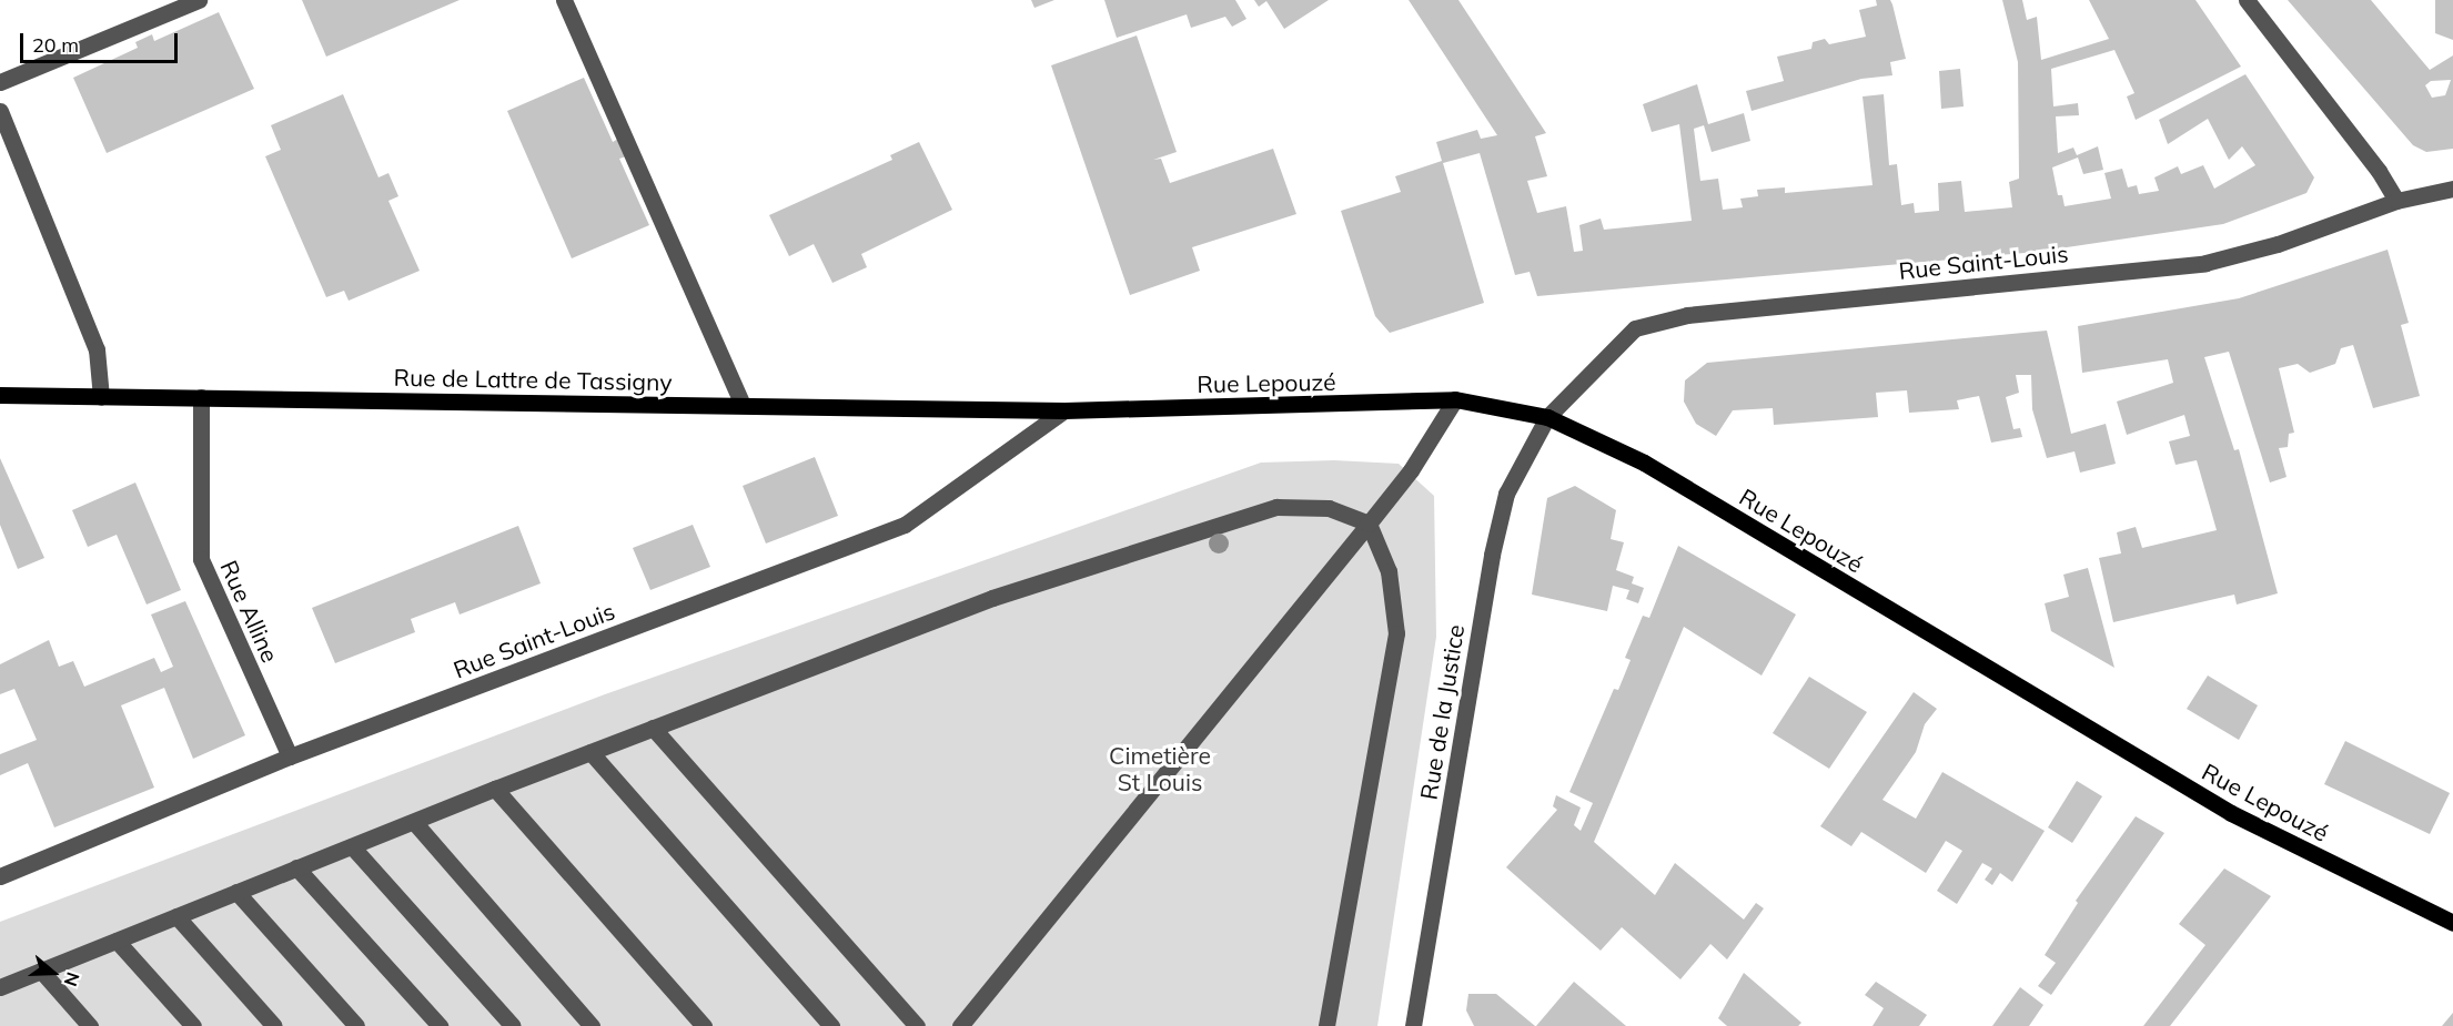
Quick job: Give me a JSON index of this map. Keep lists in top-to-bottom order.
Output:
{
  "streets": {
    "main road": ["Rue de Lattre de Tassigny", "Rue Lepouzé"],
    "street": ["Rue Saint-Louis", "Rue Alline", "Rue de la Justice"]
  },
  "crossings": [
    ["Rue Saint-Louis", "Rue de Lattre de Tassigny"],
    ["Rue Saint-Louis", "Rue Lepouzé"],
    ["Rue Saint-Louis", "Rue Alline"],
    ["Rue Saint-Louis", "Rue de la Justice"],
    ["Rue de Lattre de Tassigny", "Rue Lepouzé"],
    ["Rue de Lattre de Tassigny", "Rue Alline"],
    ["Rue Lepouzé", "Rue de la Justice"]
  ],
  "parks": ["Cimetière St Louis"],
  "scale_bar": "20 m",
  "north": "right"
}
